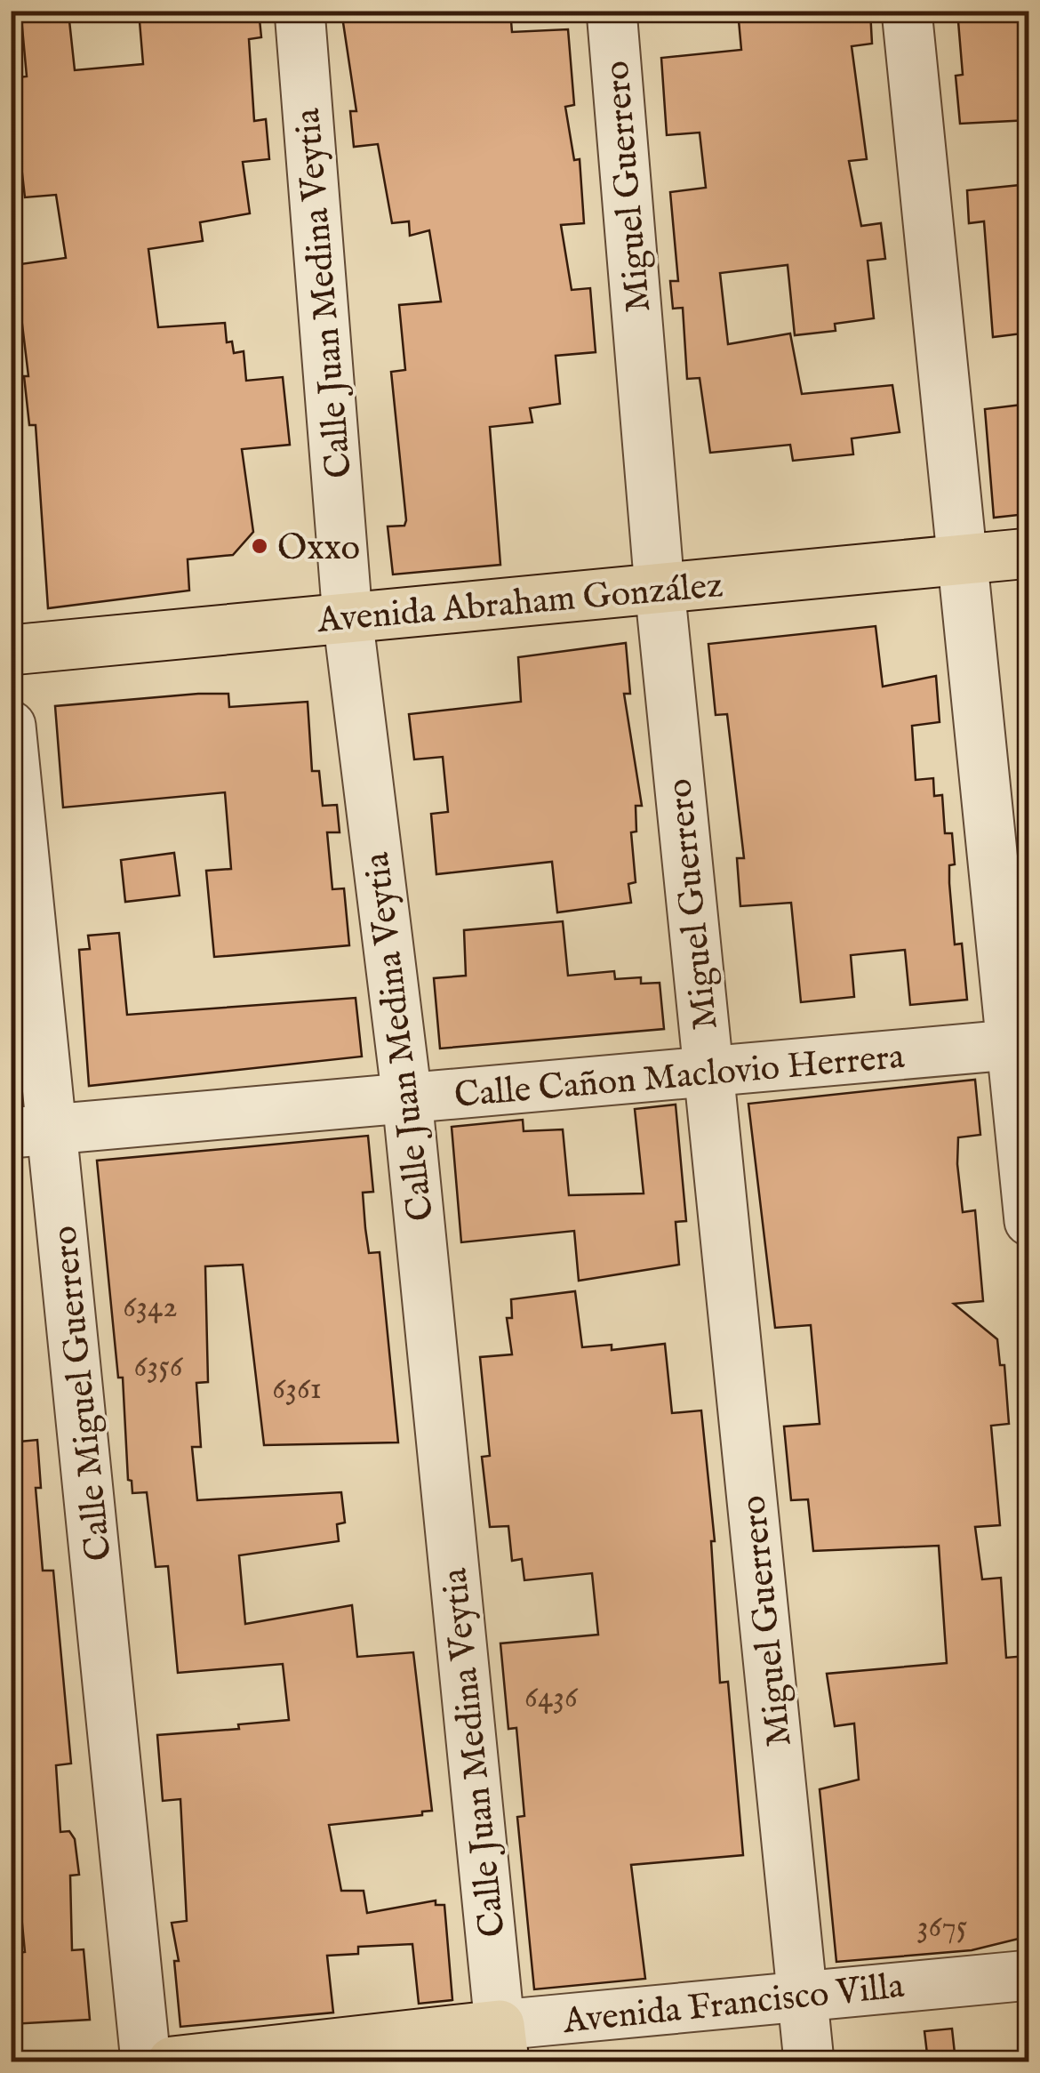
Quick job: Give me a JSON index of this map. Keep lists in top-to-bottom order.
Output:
{
  "streets": {
    "main road": ["Avenida Abraham González", "Avenida Francisco Villa"],
    "street": [
      "Miguel Guerrero",
      "Calle Juan Medina Veytia",
      "Calle Cañon Maclovio Herrera",
      "Calle Miguel Guerrero"
    ]
  },
  "crossings": [
    ["Miguel Guerrero", "Avenida Abraham González"],
    ["Miguel Guerrero", "Calle Cañon Maclovio Herrera"],
    ["Miguel Guerrero", "Avenida Francisco Villa"],
    ["Calle Juan Medina Veytia", "Avenida Abraham González"],
    ["Calle Juan Medina Veytia", "Calle Cañon Maclovio Herrera"],
    ["Calle Juan Medina Veytia", "Avenida Francisco Villa"],
    ["Calle Cañon Maclovio Herrera", "Calle Miguel Guerrero"]
  ],
  "places": ["Oxxo"],
  "house_numbers": [
    "6342",
    "6356",
    "6361",
    "6436",
    "3675"
  ]
}
